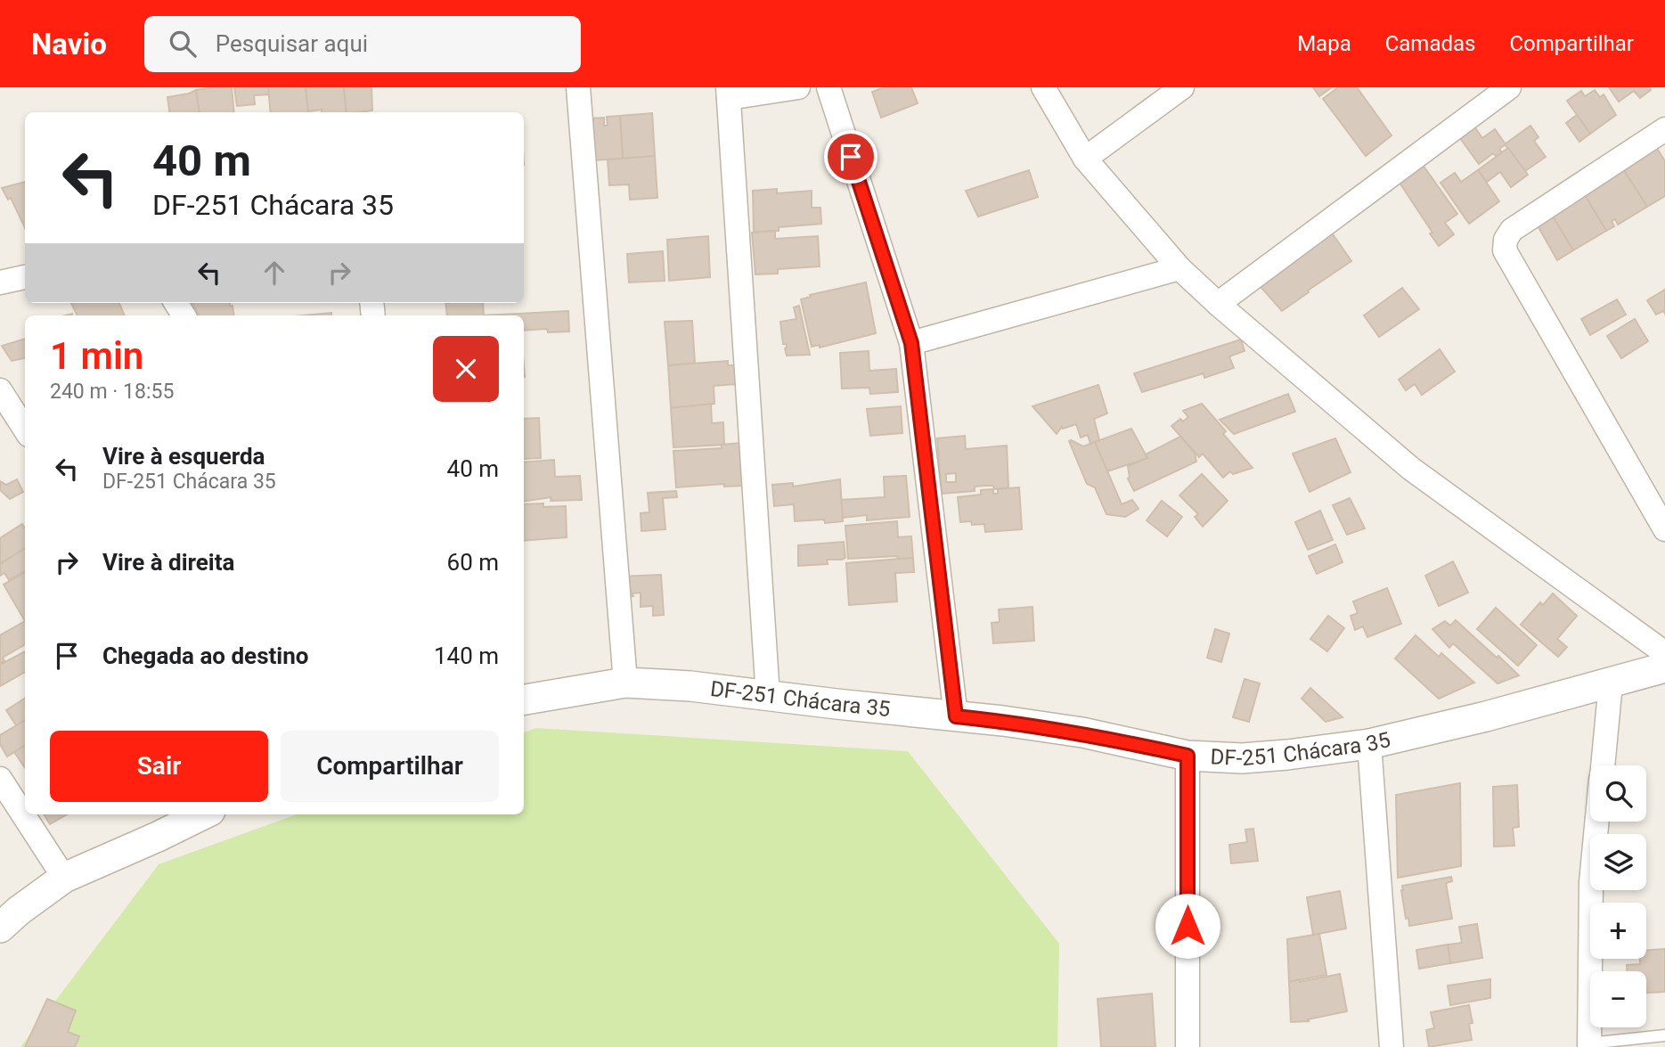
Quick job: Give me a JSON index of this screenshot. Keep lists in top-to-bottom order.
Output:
{
  "streets": {
    "street": ["DF-251 Chácara 35"]
  },
  "page": {
    "header": "Navio",
    "search": "Pesquisar aqui",
    "nav": ["Mapa", "Camadas", "Compartilhar"],
    "turn": ["40 m", "DF-251 Chácara 35"],
    "heading": ["1 min", "240 m · 18:55"],
    "list": [
      {
        "name": "Vire à esquerda",
        "note": "DF-251 Chácara 35",
        "value": "40 m"
      },
      {
        "name": "Vire à direita",
        "value": "60 m"
      },
      {
        "name": "Chegada ao destino",
        "value": "140 m"
      }
    ],
    "buttons": ["Sair", "Compartilhar"],
    "map_buttons": ["+", "−"]
  }
}
